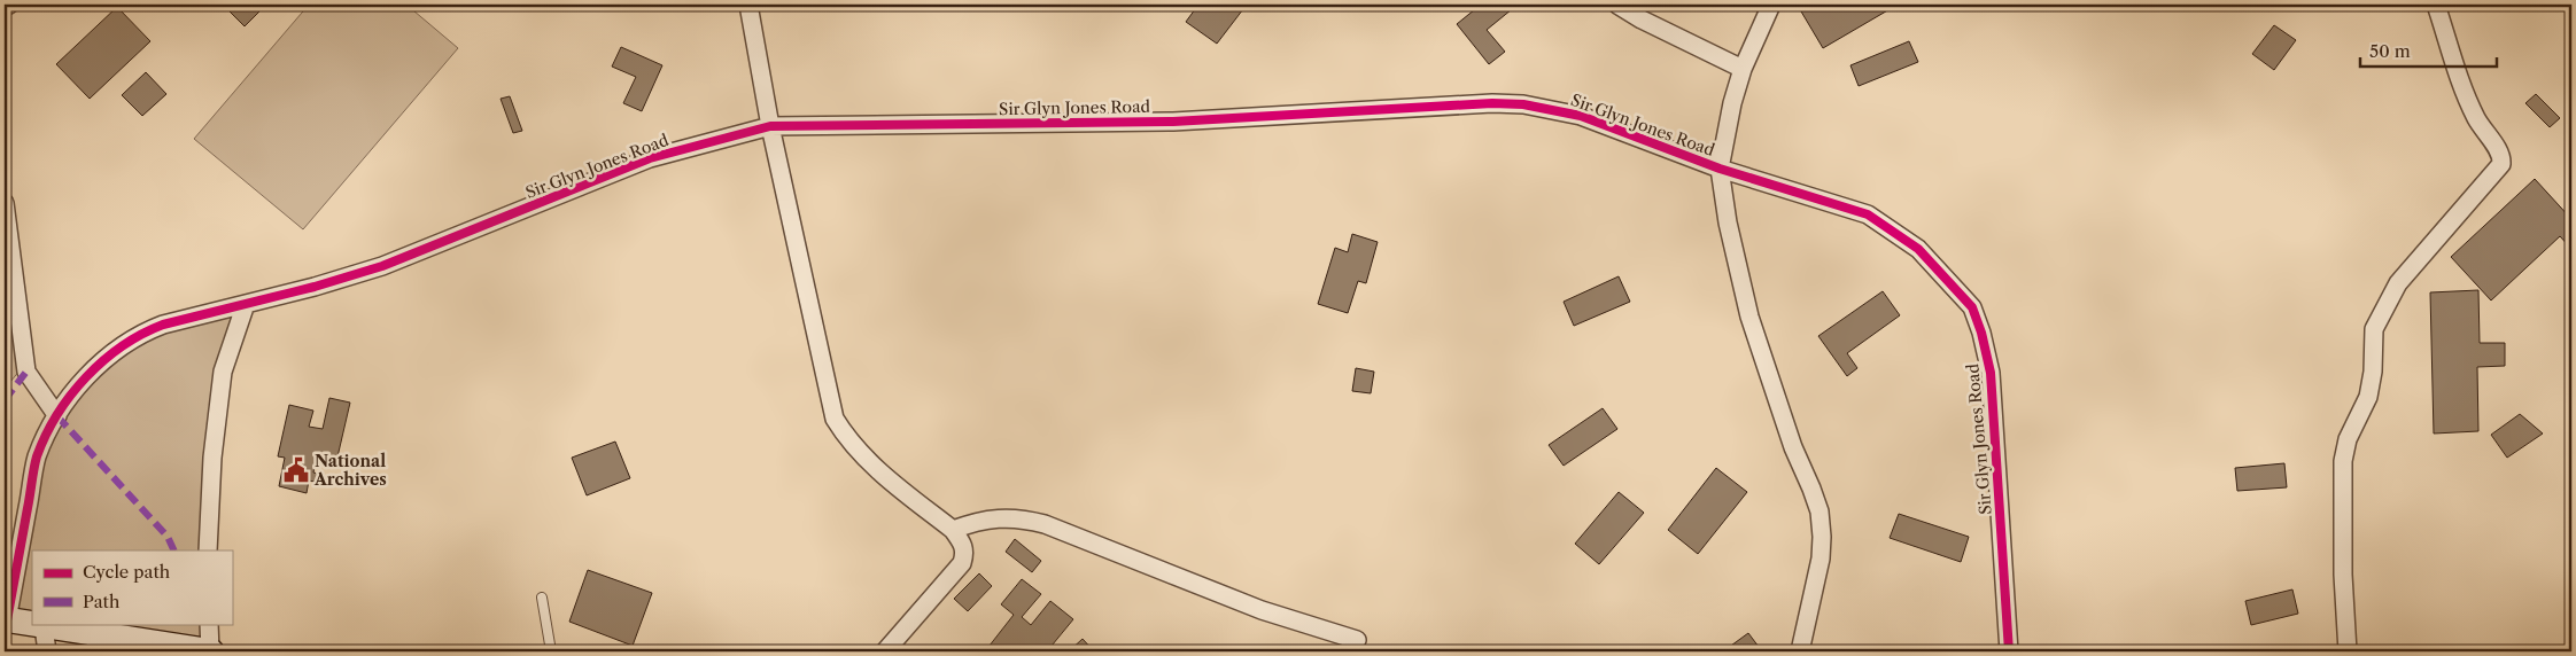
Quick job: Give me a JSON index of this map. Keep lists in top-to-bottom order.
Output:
{
  "streets": {
    "street": ["Sir Glyn Jones Road"]
  },
  "places": {
    "public building": ["National Archives"]
  },
  "legend": ["Cycle path", "Path"],
  "scale_bar": "50 m"
}
